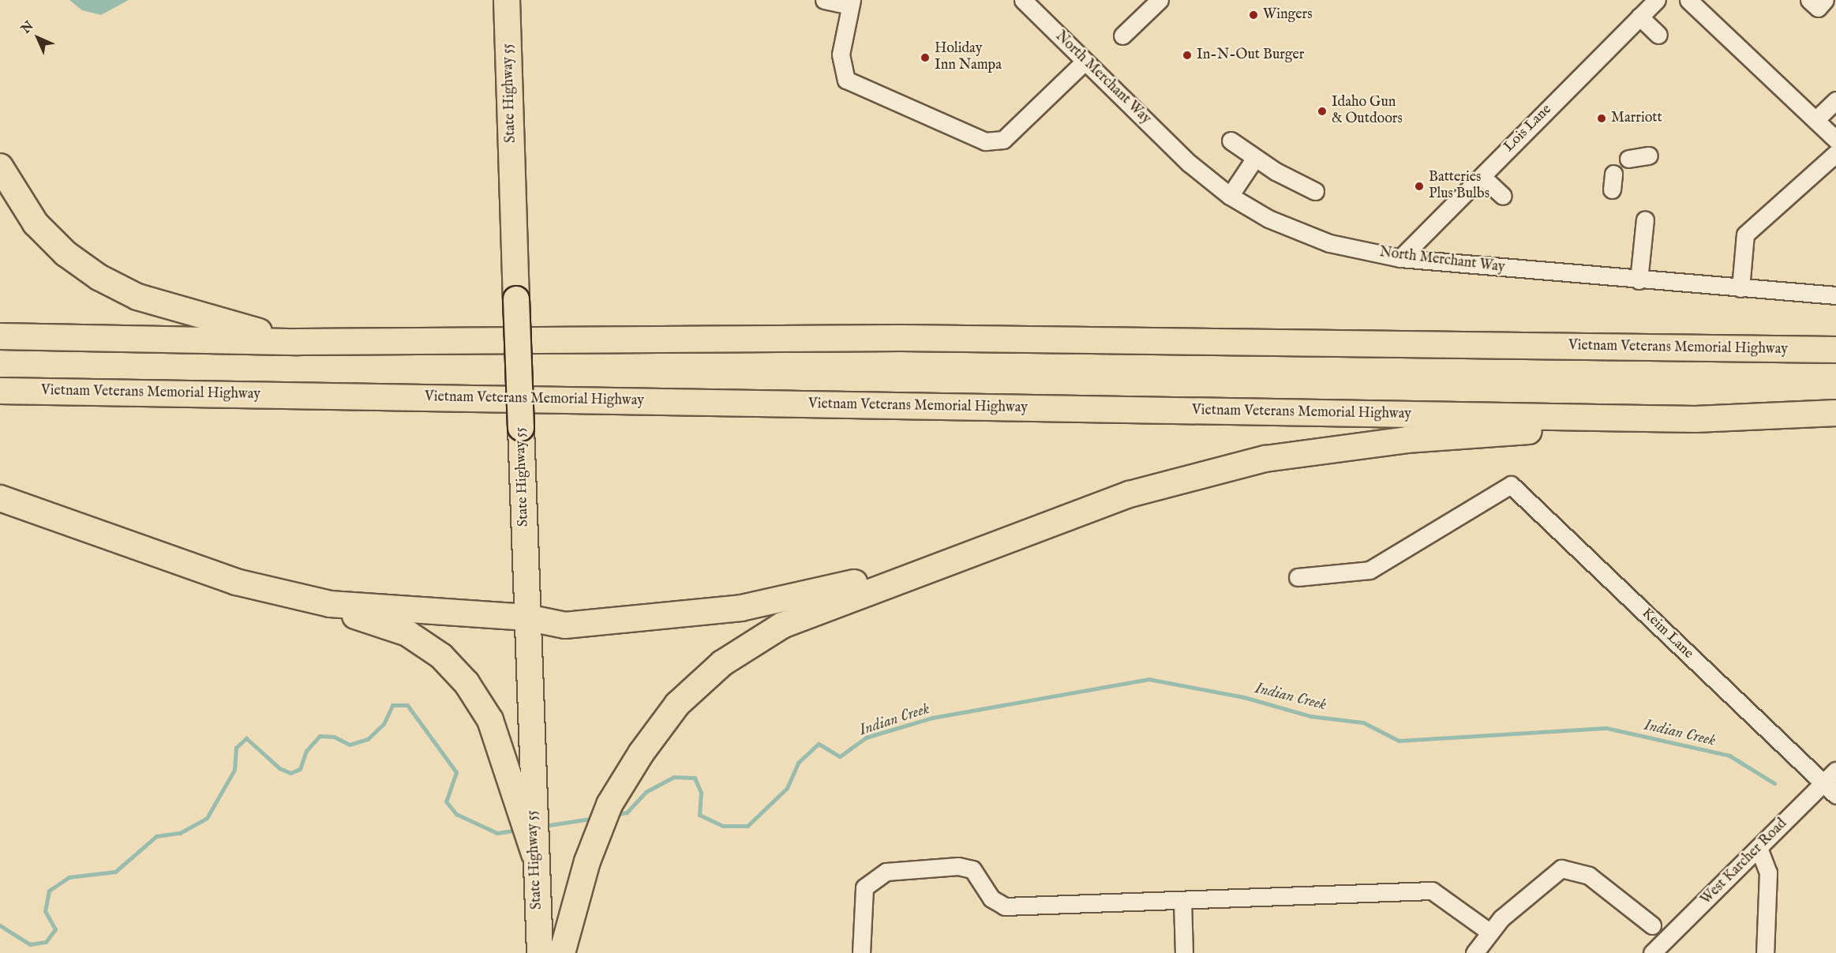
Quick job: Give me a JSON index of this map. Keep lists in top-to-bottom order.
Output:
{
  "streets": {
    "highway": ["State Highway 55", "Vietnam Veterans Memorial Highway"],
    "street": [
      "North Merchant Way",
      "Lois Lane",
      "Keim Lane",
      "West Karcher Road"
    ]
  },
  "crossings": [
    ["North Merchant Way", "Lois Lane"],
    ["Keim Lane", "West Karcher Road"]
  ],
  "water": ["Indian Creek"],
  "places": [
    "Wingers",
    "In-N-Out Burger",
    "Holiday Inn Nampa",
    "Idaho Gun & Outdoors",
    "Marriott",
    "Batteries Plus Bulbs"
  ],
  "north": "top left"
}
